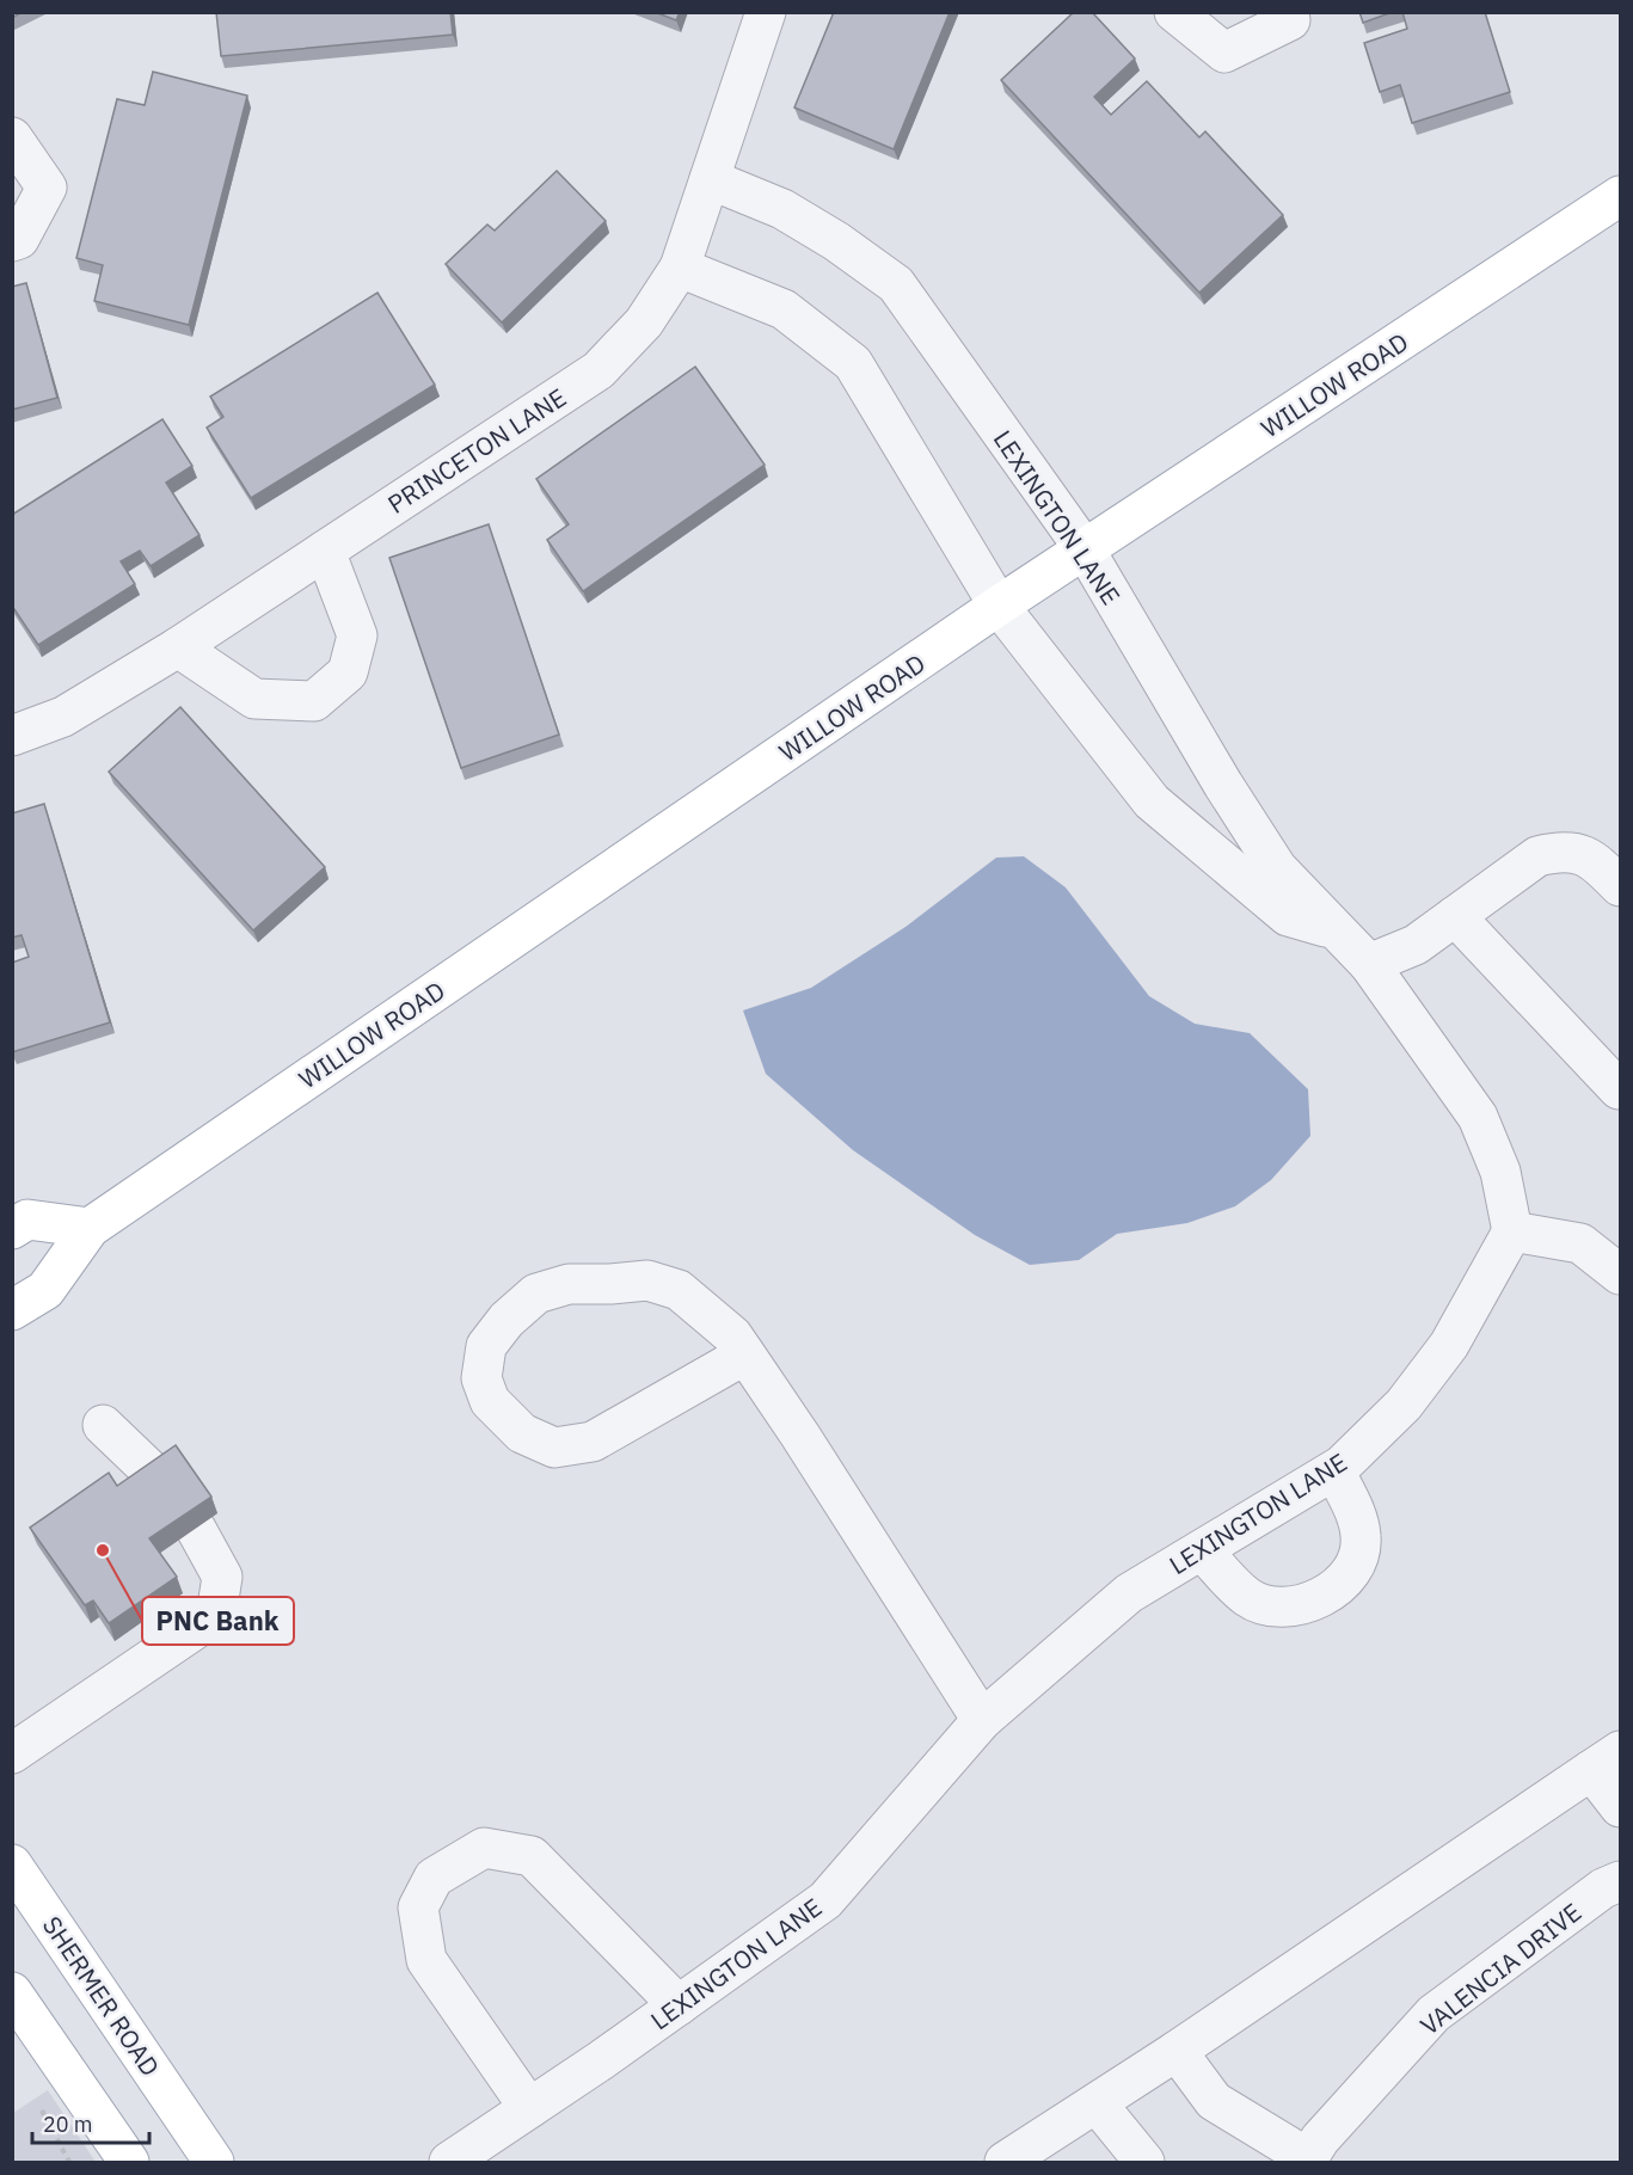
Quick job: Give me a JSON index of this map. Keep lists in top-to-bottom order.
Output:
{
  "streets": {
    "main road": ["WILLOW ROAD", "SHERMER ROAD"],
    "street": ["PRINCETON LANE", "LEXINGTON LANE", "VALENCIA DRIVE"]
  },
  "crossings": [
    ["WILLOW ROAD", "LEXINGTON LANE"],
    ["PRINCETON LANE", "LEXINGTON LANE"]
  ],
  "places": ["PNC Bank"],
  "scale_bar": "20 m"
}
